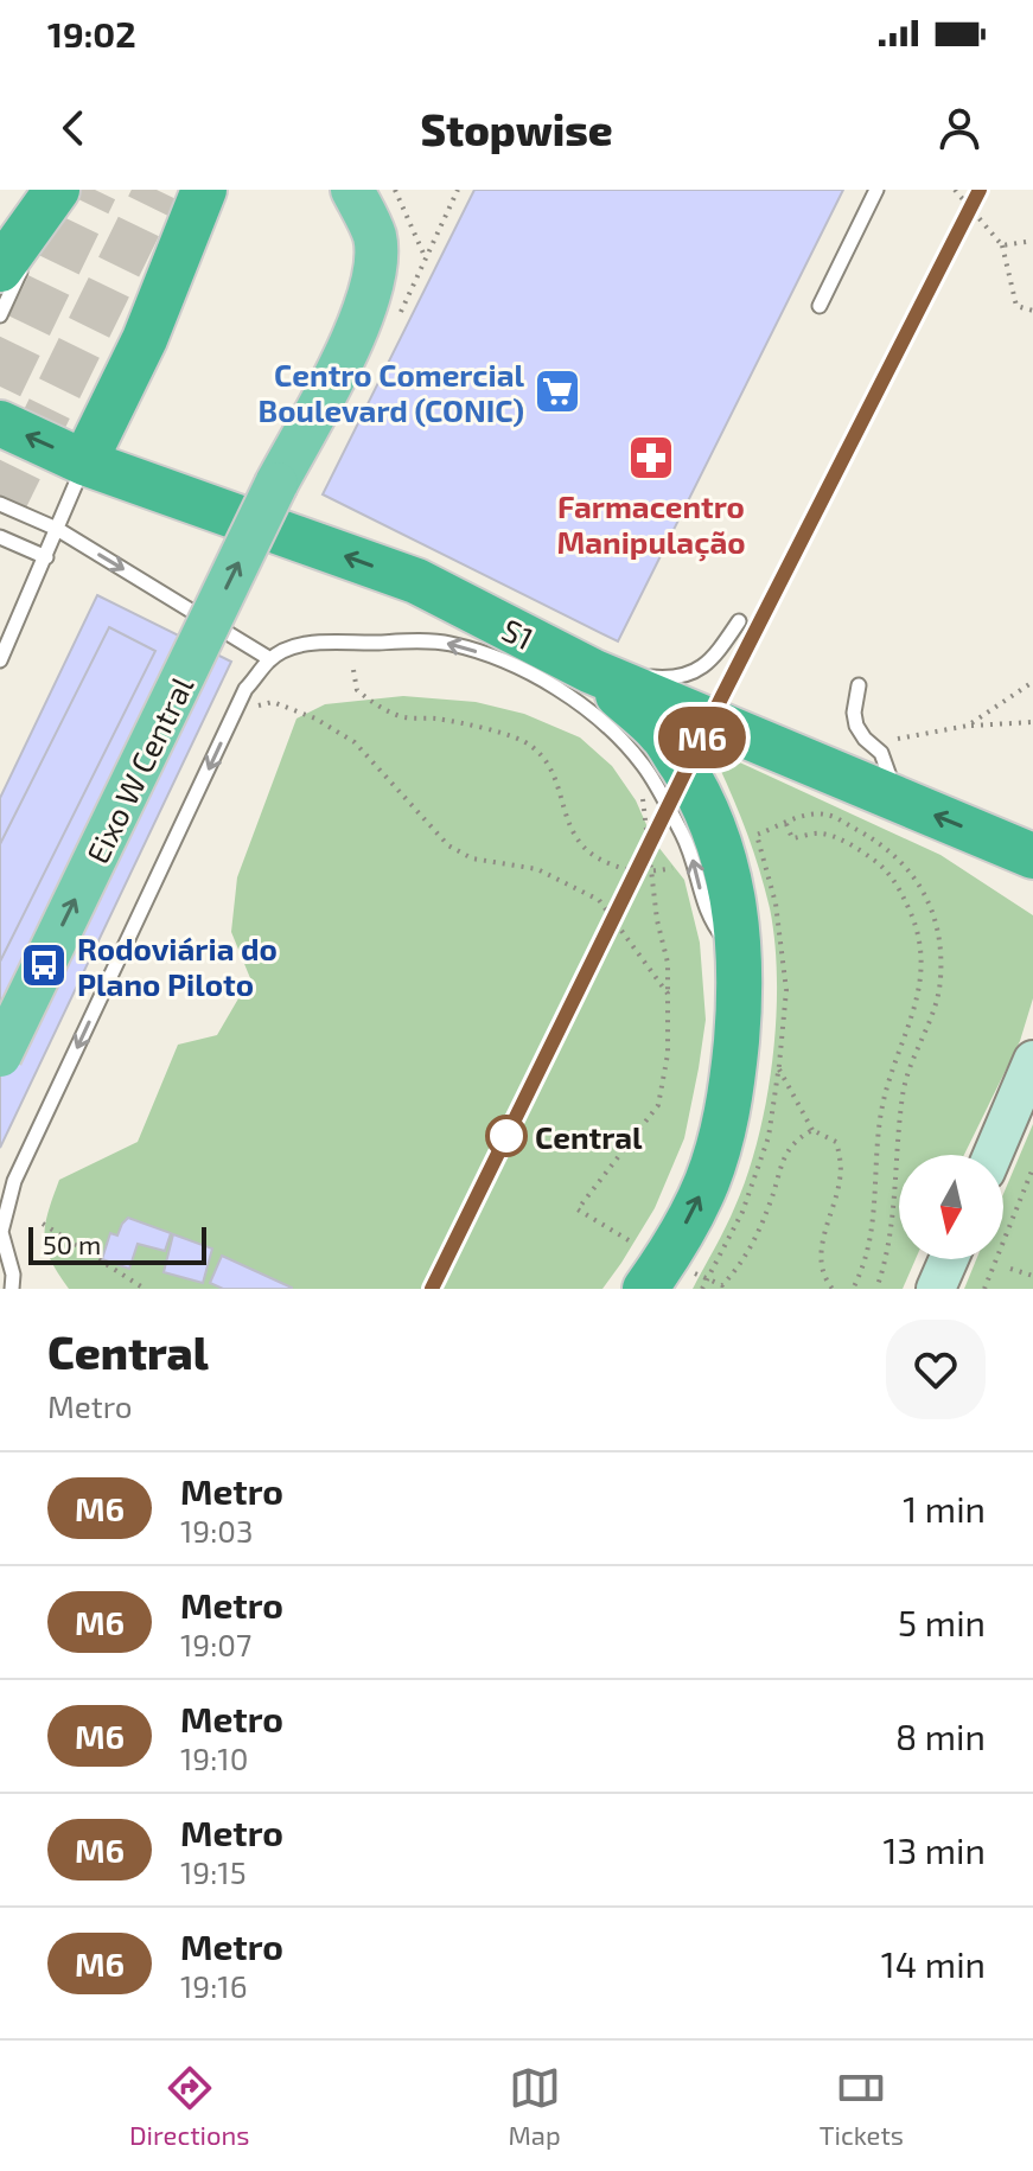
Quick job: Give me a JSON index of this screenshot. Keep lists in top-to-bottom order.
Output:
{
  "streets": {
    "highway": ["S1"],
    "main road": ["Eixo W Central"]
  },
  "one_way": ["S1", "Eixo W Central"],
  "places": {
    "supermarket": ["Centro Comercial Boulevard (CONIC)"],
    "pharmacy": ["Farmacentro Manipulação"],
    "bus stop": ["Rodoviária do Plano Piloto"],
    "other": ["Central"]
  },
  "lines": ["metro line M6"],
  "scale_bar": "50 m",
  "north": "bottom",
  "page": {
    "status": "19:02",
    "header": "Stopwise",
    "on_map": "M6",
    "scale": "50 m",
    "heading": ["Central", "Metro"],
    "list": [
      {
        "mark": "M6",
        "name": "Metro",
        "note": "19:03",
        "value": "1 min"
      },
      {
        "mark": "M6",
        "name": "Metro",
        "note": "19:07",
        "value": "5 min"
      },
      {
        "mark": "M6",
        "name": "Metro",
        "note": "19:10",
        "value": "8 min"
      },
      {
        "mark": "M6",
        "name": "Metro",
        "note": "19:15",
        "value": "13 min"
      },
      {
        "mark": "M6",
        "name": "Metro",
        "note": "19:16",
        "value": "14 min"
      }
    ],
    "tabs": ["Directions", "Map", "Tickets"]
  }
}
